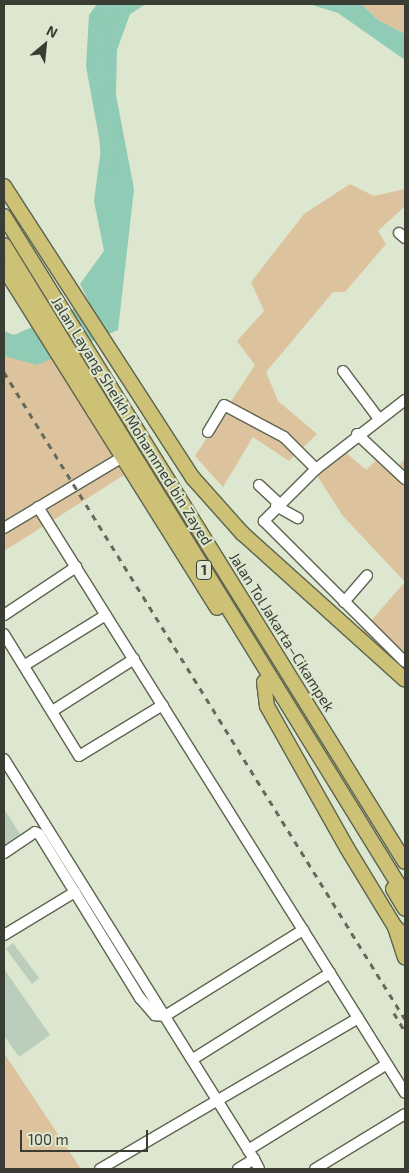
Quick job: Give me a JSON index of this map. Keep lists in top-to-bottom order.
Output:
{
  "streets": {
    "highway": ["Jalan Layang Sheikh Mohammed bin Zayed", "1", "Jalan Tol Jakarta–Cikampek"]
  },
  "scale_bar": "100 m",
  "north": "top right"
}
